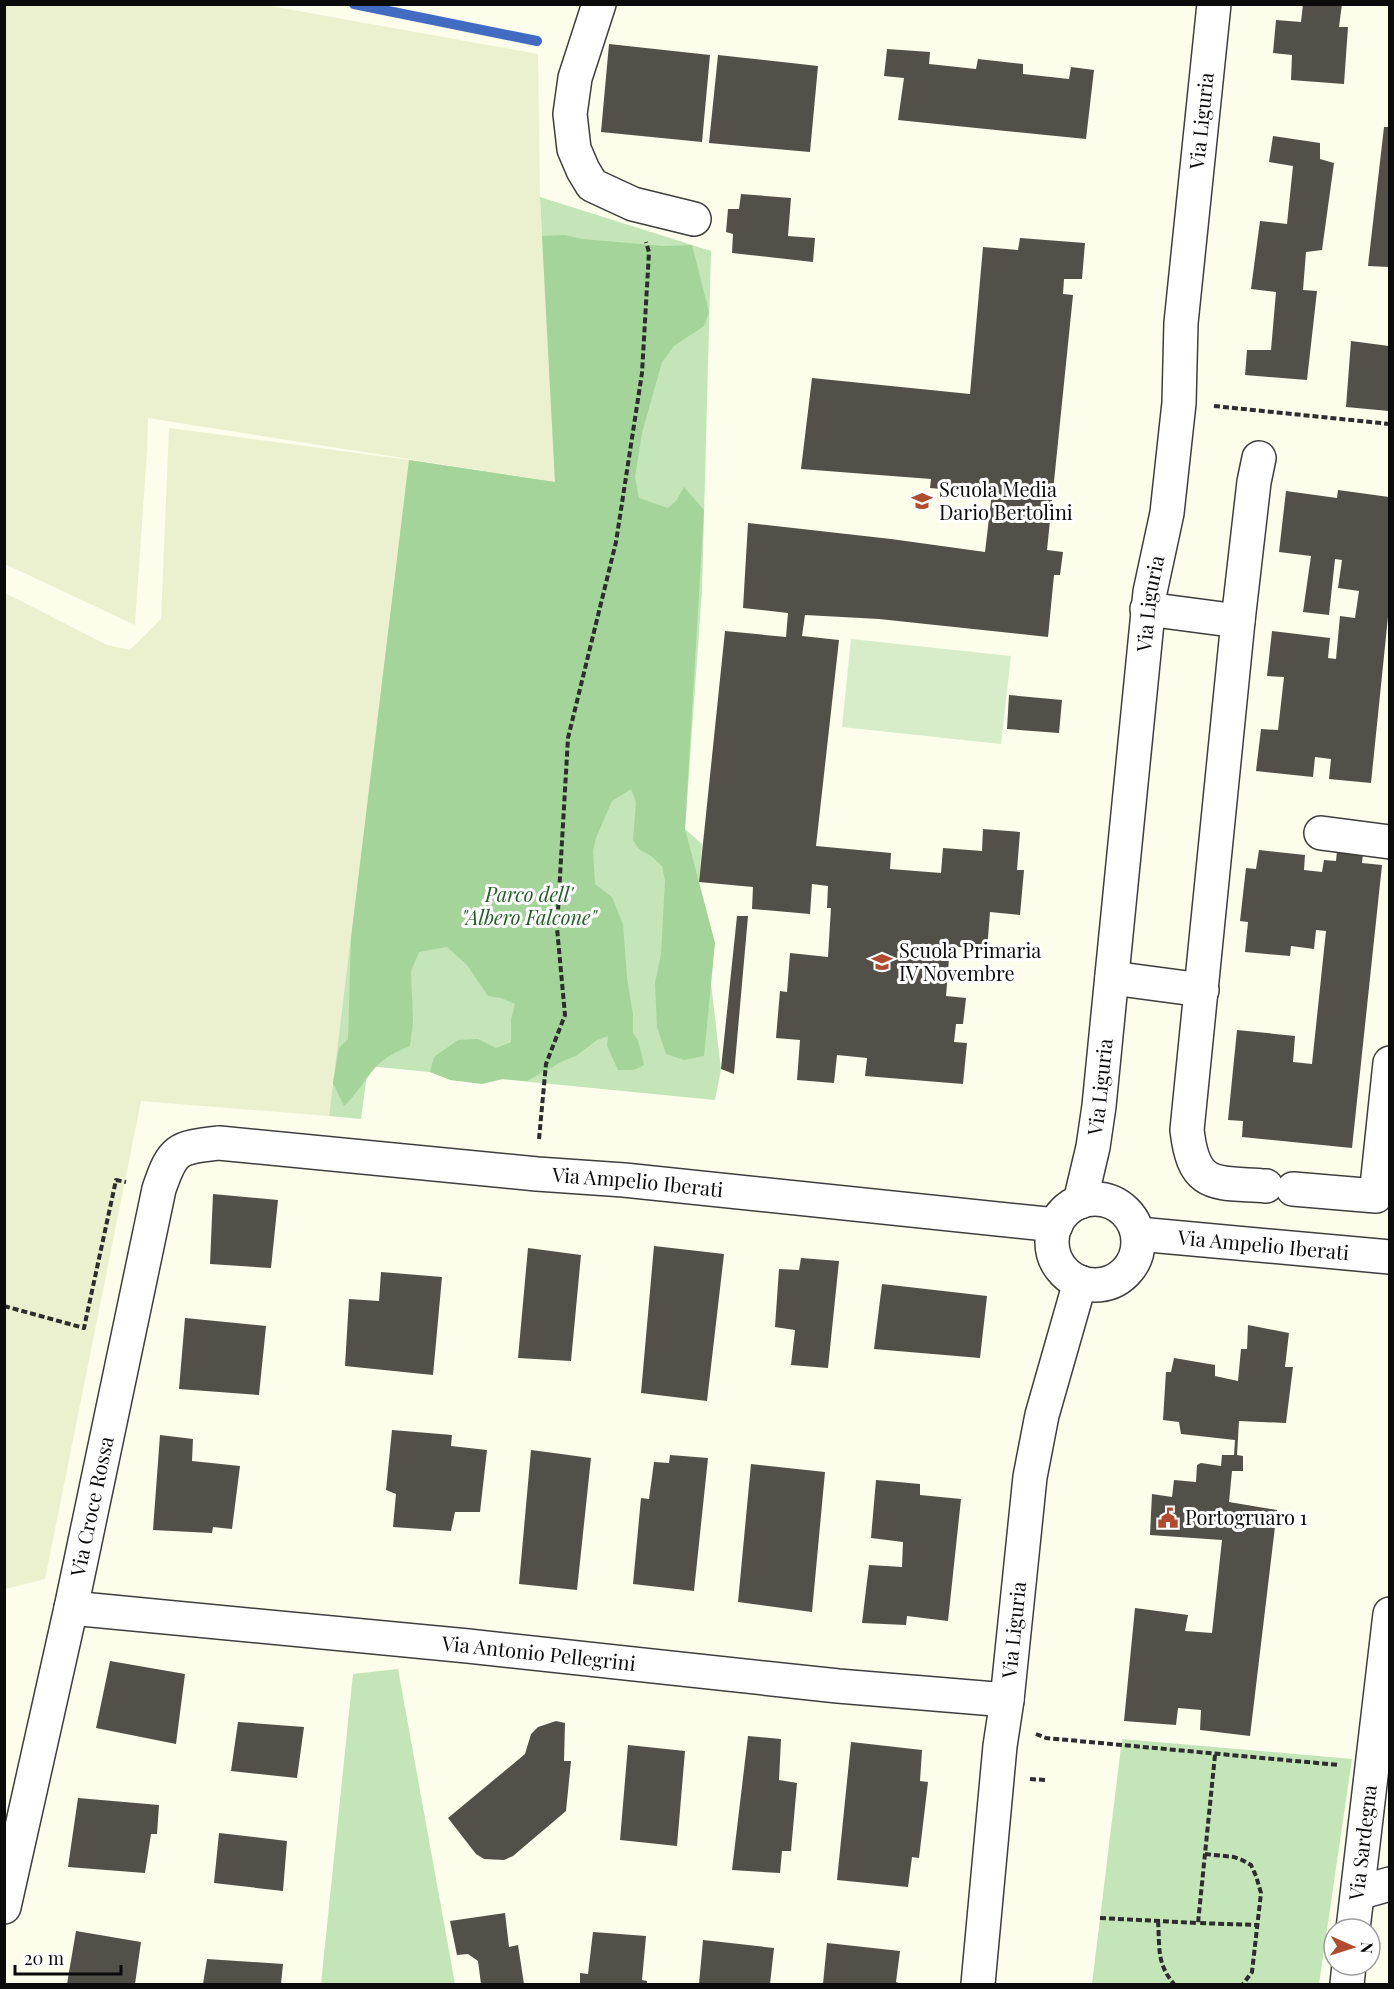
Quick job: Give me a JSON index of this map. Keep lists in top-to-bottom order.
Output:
{
  "streets": {
    "street": [
      "Via Liguria",
      "Via Ampelio Iberati",
      "Via Croce Rossa",
      "Via Antonio Pellegrini",
      "Via Sardegna"
    ]
  },
  "crossings": [
    ["Via Liguria", "Via Ampelio Iberati"],
    ["Via Liguria", "Via Antonio Pellegrini"],
    ["Via Ampelio Iberati", "Via Croce Rossa"],
    ["Via Croce Rossa", "Via Antonio Pellegrini"]
  ],
  "parks": ["Parco dell' \"Albero Falcone\""],
  "places": {
    "school or university": ["Scuola Media Dario Bertolini", "Scuola Primaria IV Novembre"],
    "public building": ["Portogruaro 1"]
  },
  "scale_bar": "20 m",
  "north": "right"
}
